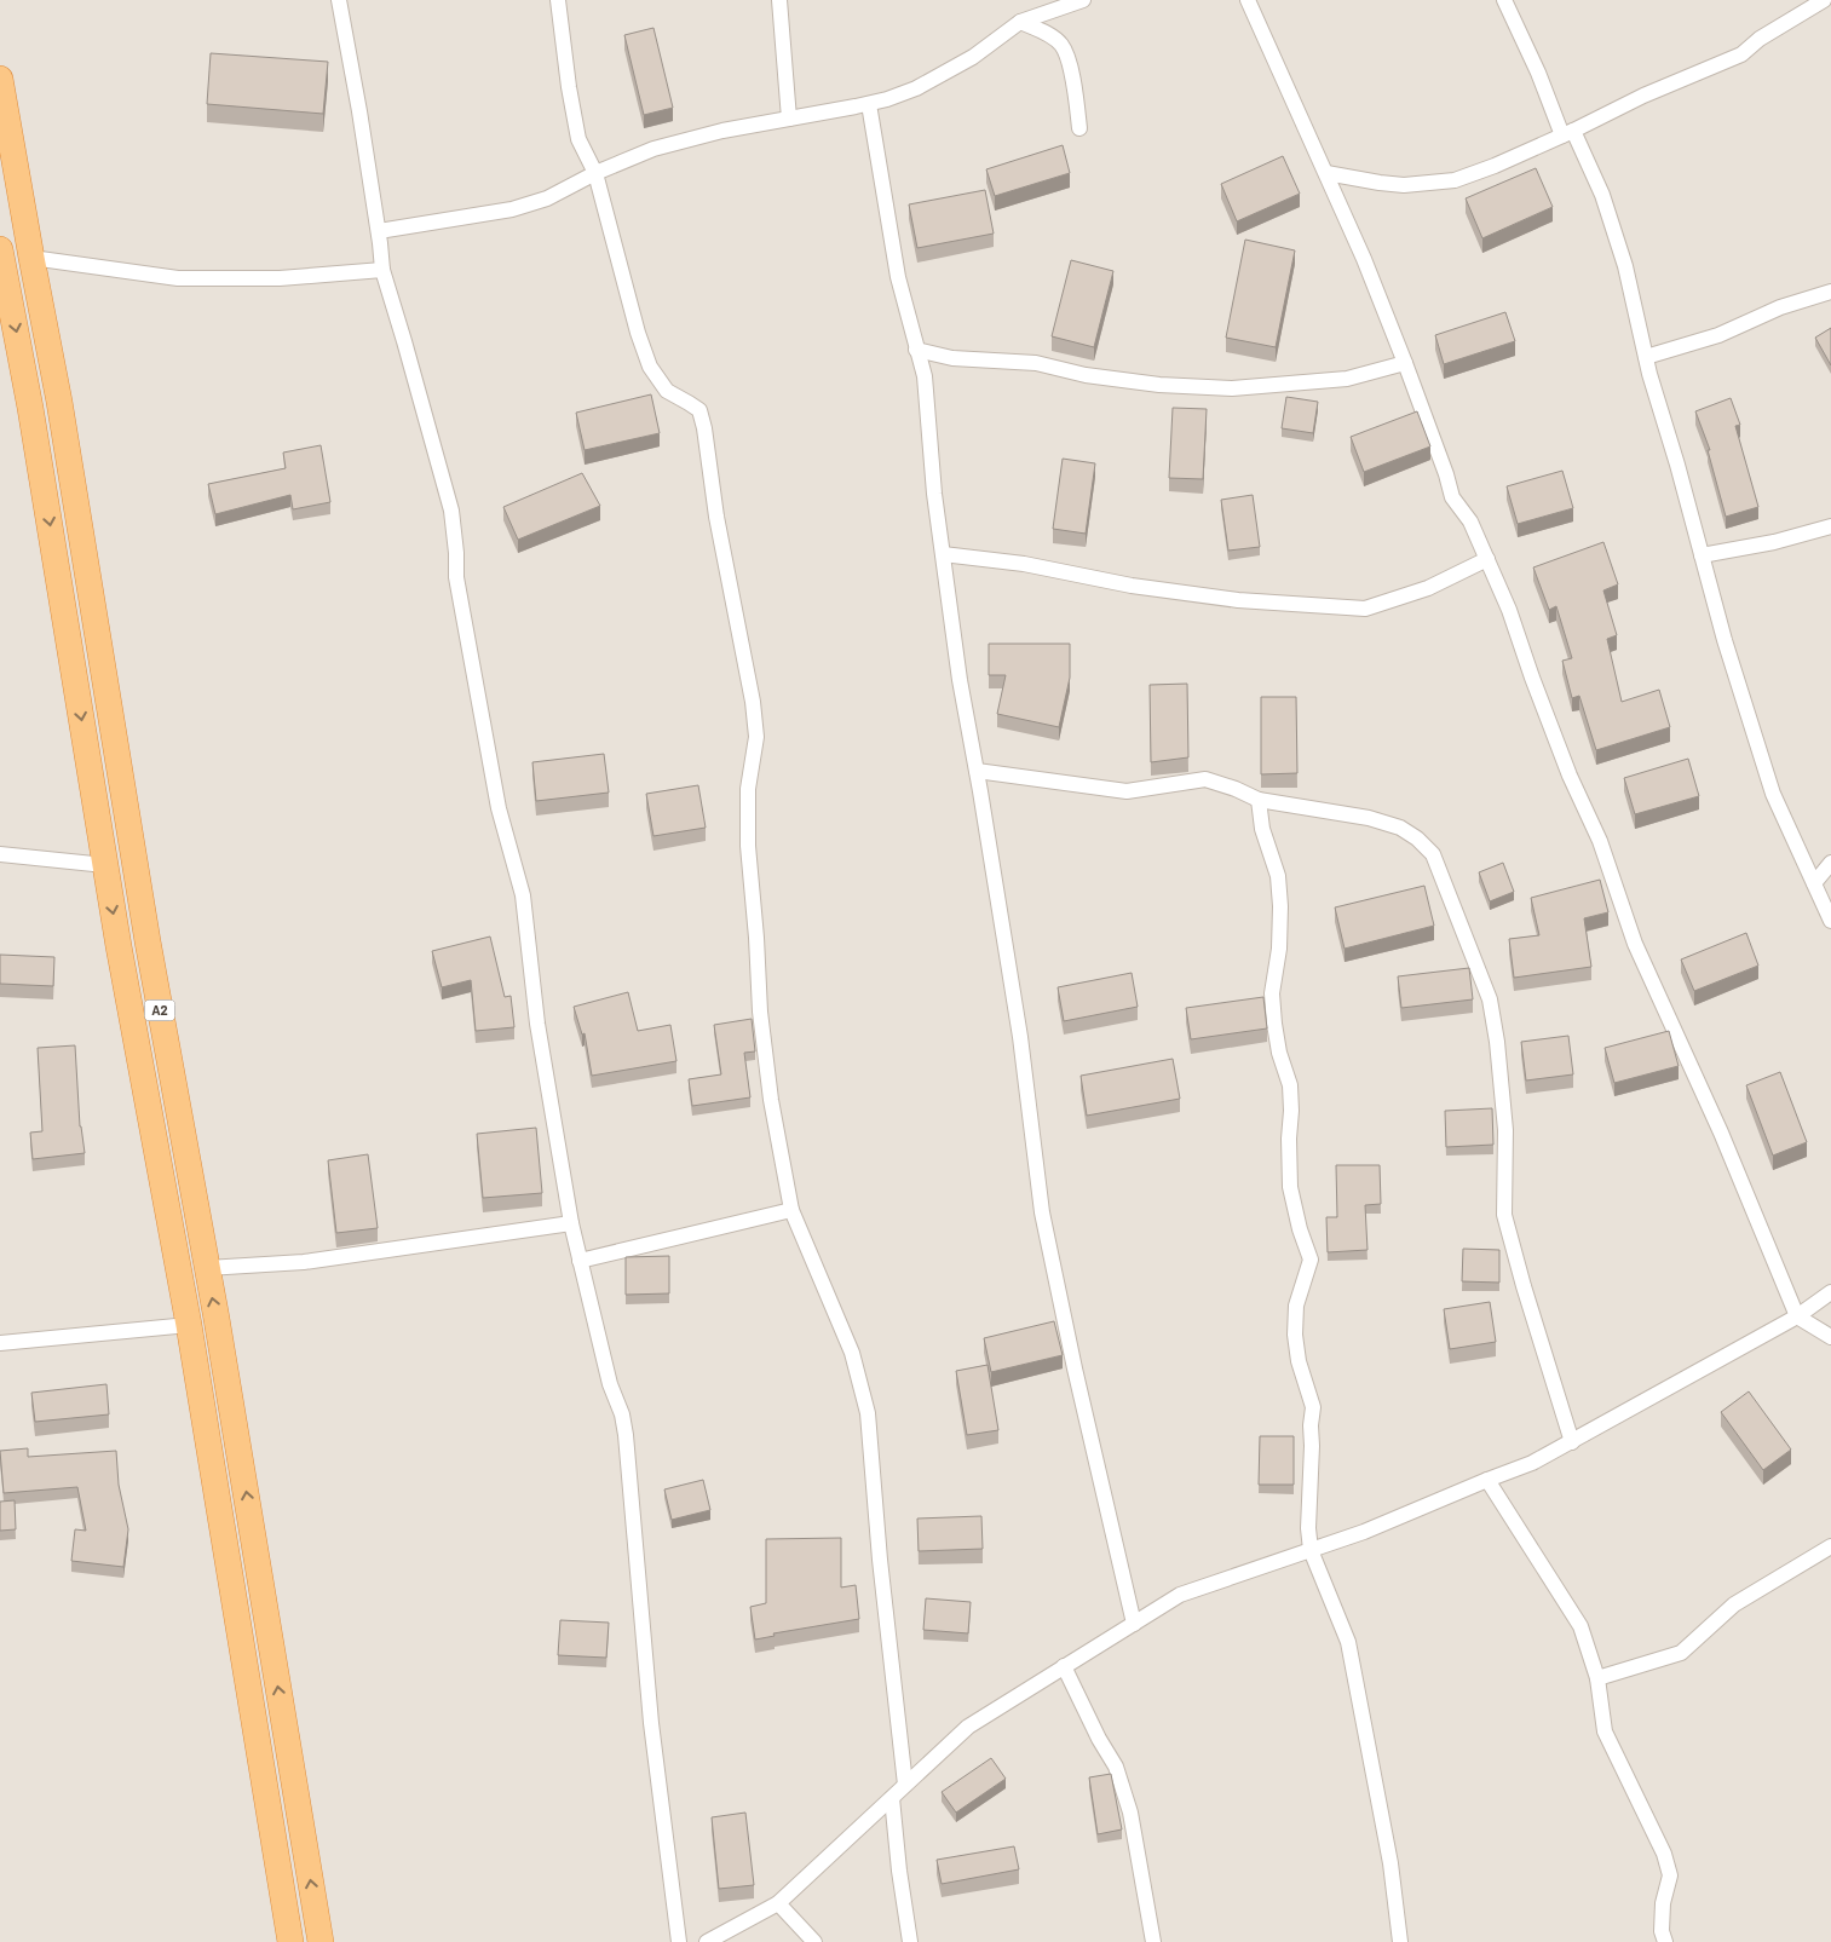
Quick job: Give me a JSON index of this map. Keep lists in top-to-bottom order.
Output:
{
  "streets": {
    "highway": ["A2"]
  }
}
